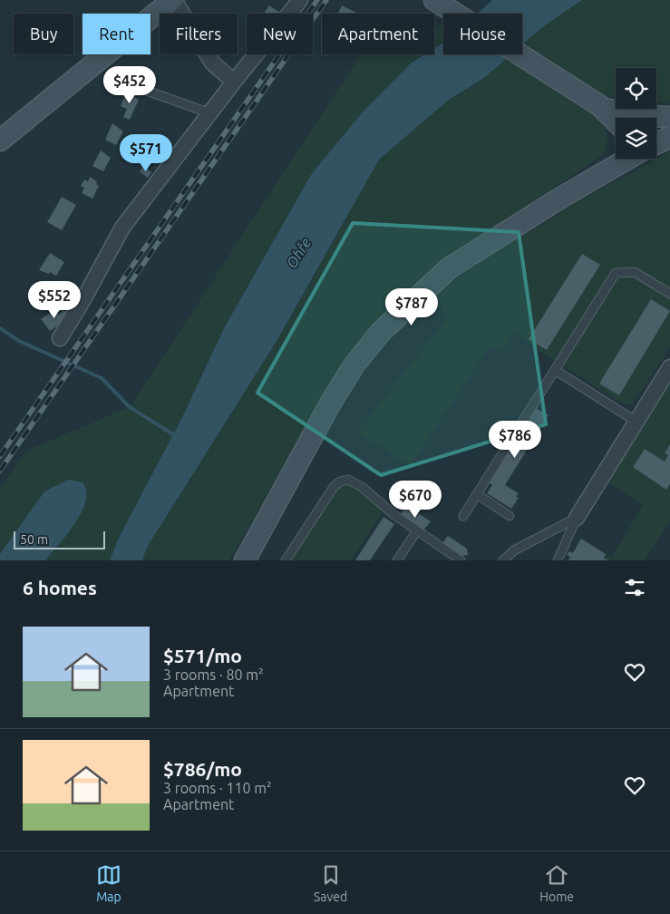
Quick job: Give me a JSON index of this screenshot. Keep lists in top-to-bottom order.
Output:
{
  "water": ["Ohře"],
  "scale_bar": "50 m",
  "page": {
    "chip": [
      "Buy",
      "Rent",
      "Filters",
      "New",
      "Apartment",
      "House"
    ],
    "price": [
      "$452",
      "$571",
      "$552",
      "$787",
      "$786",
      "$670"
    ],
    "scale": "50 m",
    "heading": "6 homes",
    "list": [
      {
        "name": "$571/mo",
        "note": "3 rooms · 80 m² · Apartment"
      },
      {
        "name": "$786/mo",
        "note": "3 rooms · 110 m² · Apartment"
      }
    ],
    "tabs": ["Map", "Saved", "Home"]
  }
}
